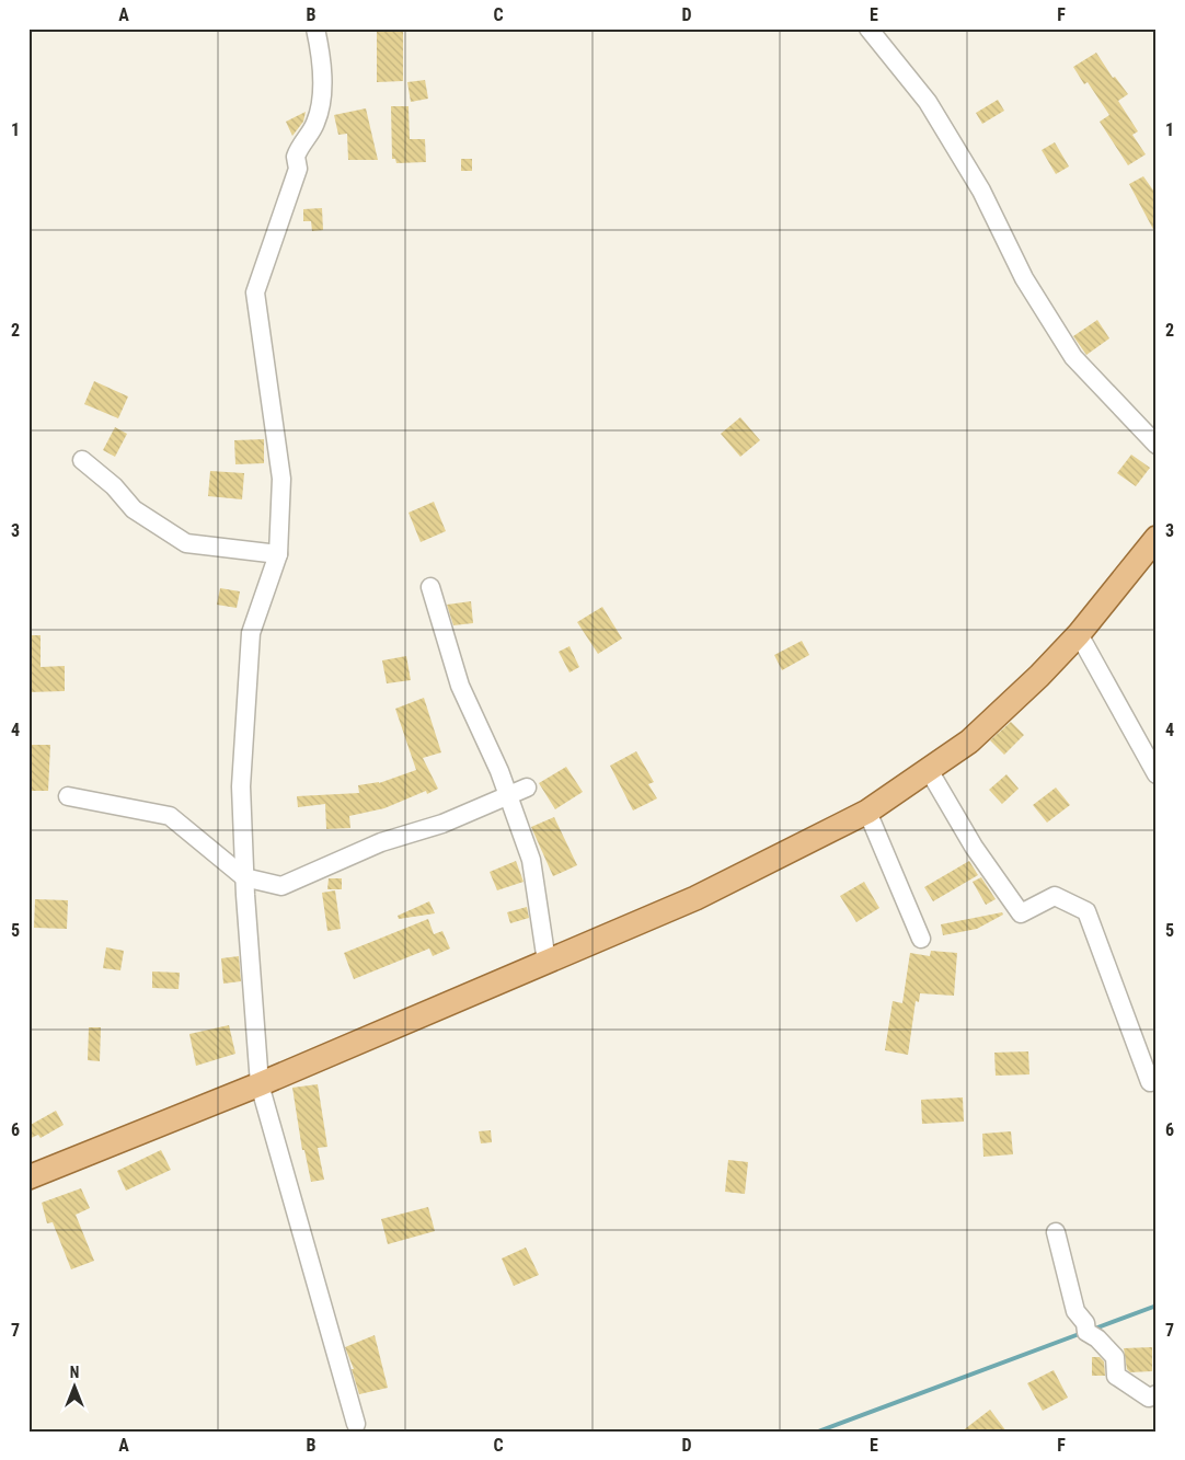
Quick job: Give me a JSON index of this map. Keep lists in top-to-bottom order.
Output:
{
  "north": "top",
  "grid": {
    "columns": [
      "A",
      "B",
      "C",
      "D",
      "E",
      "F"
    ],
    "rows": [
      "1",
      "2",
      "3",
      "4",
      "5",
      "6",
      "7"
    ]
  }
}
